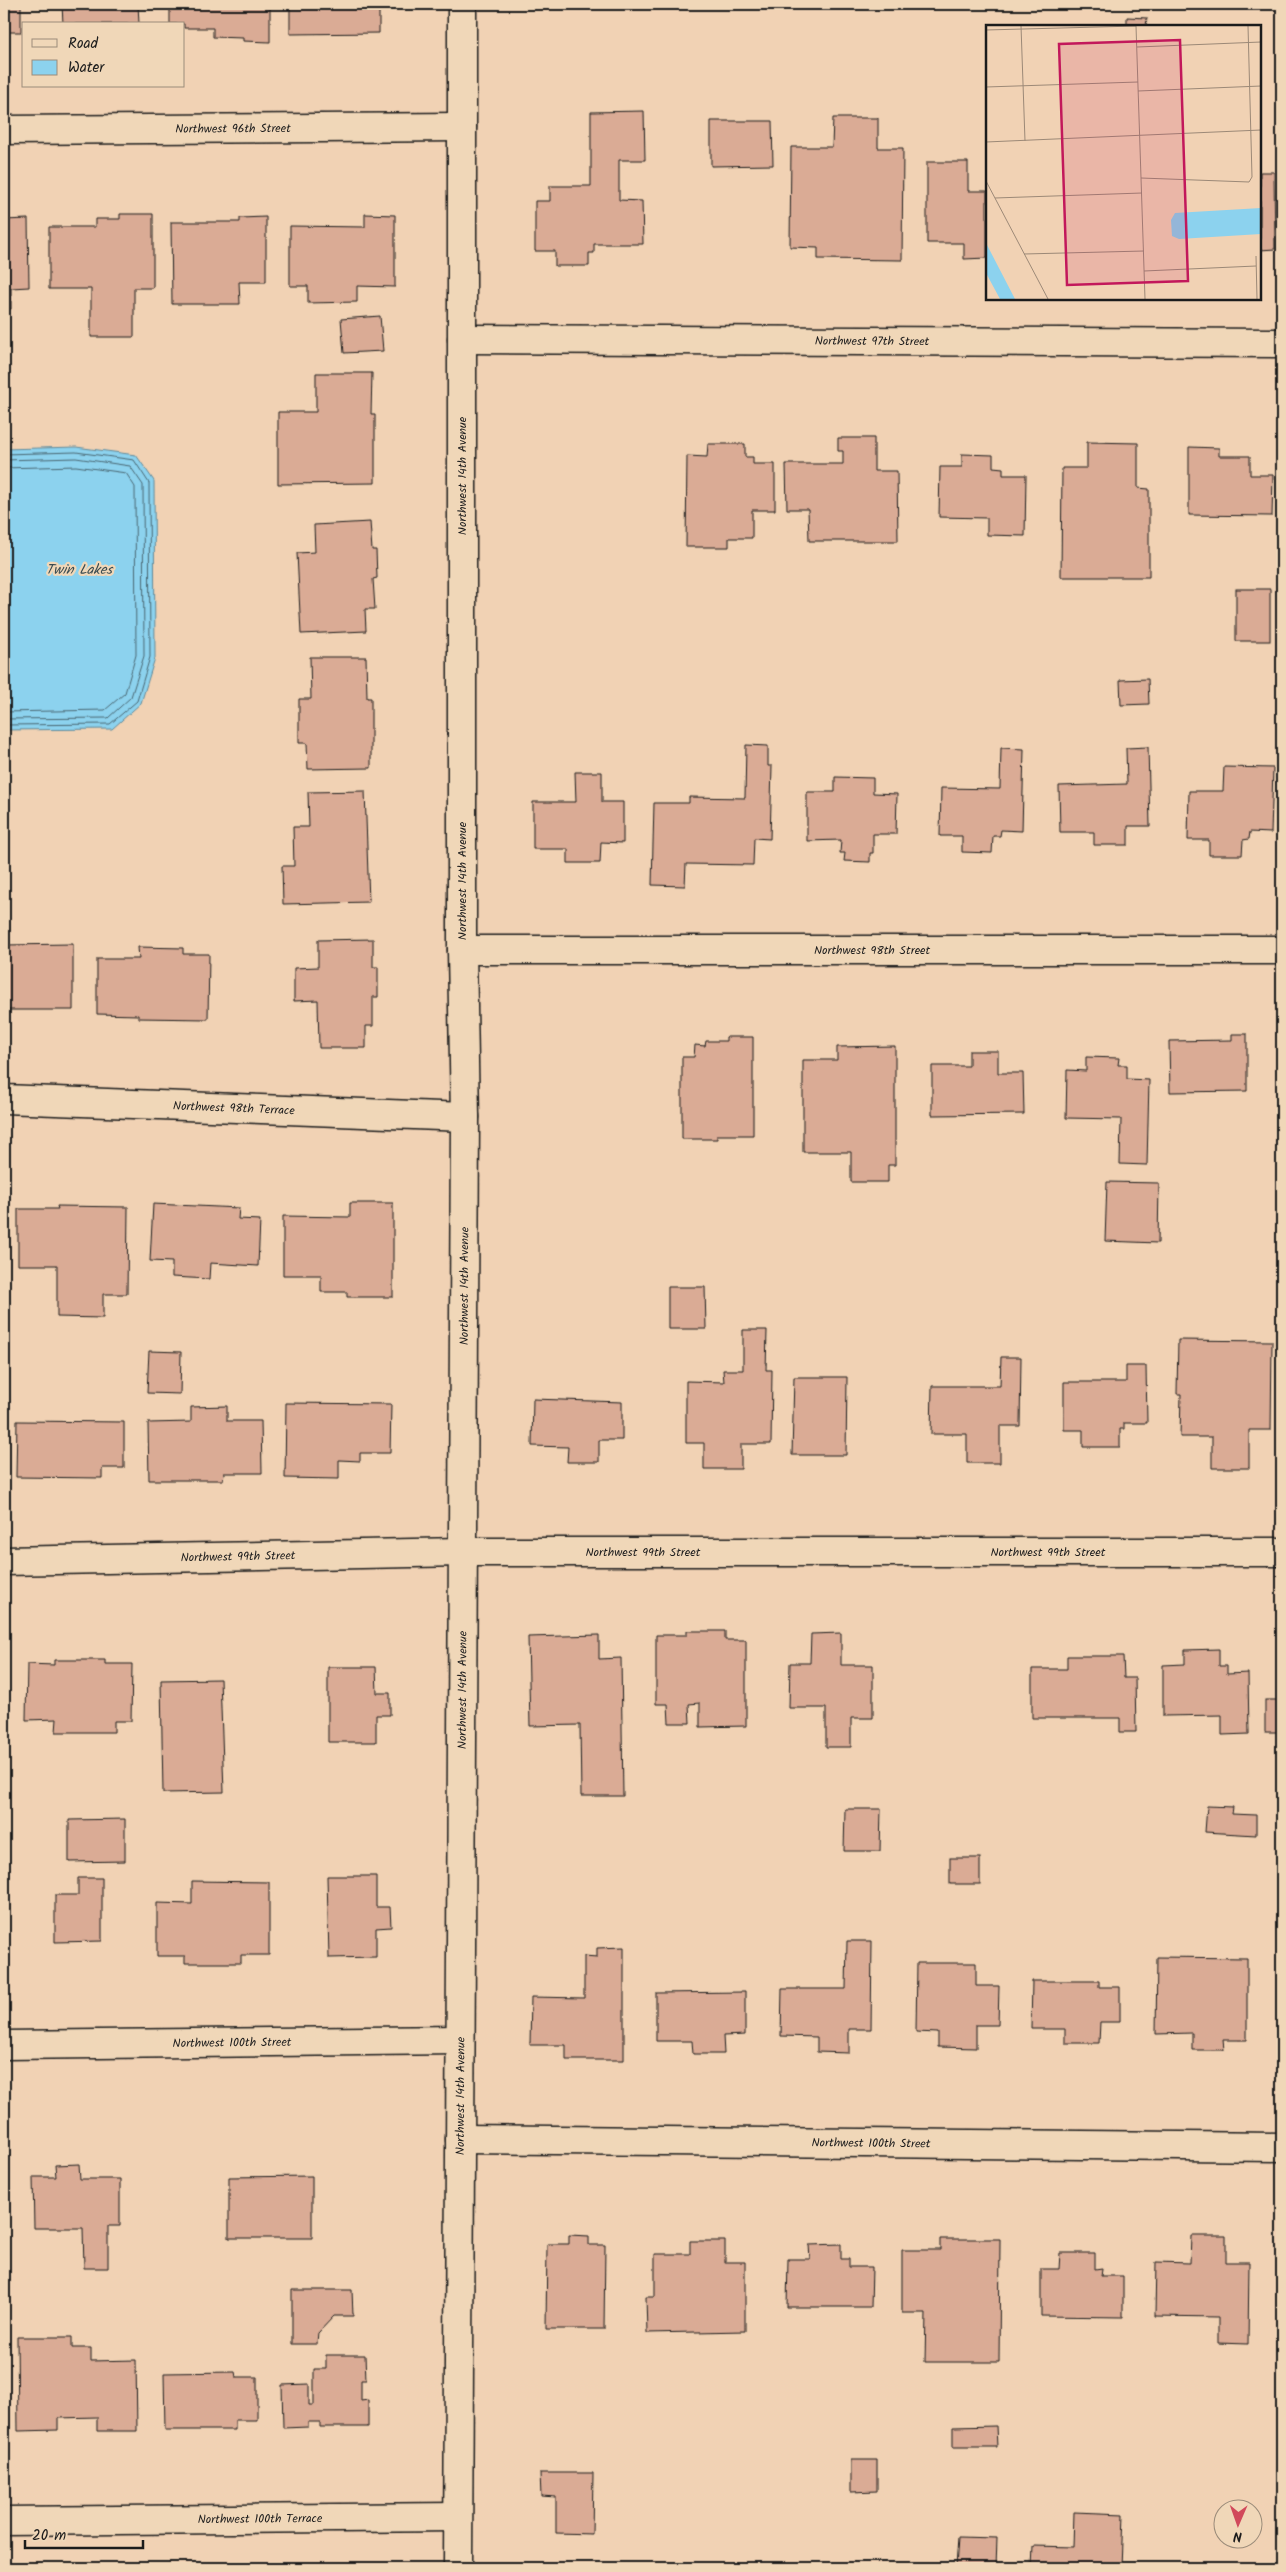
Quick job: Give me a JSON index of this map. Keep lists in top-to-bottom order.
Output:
{
  "streets": {
    "street": [
      "Northwest 96th Street",
      "Northwest 97th Street",
      "Northwest 14th Avenue",
      "Northwest 98th Street",
      "Northwest 98th Terrace",
      "Northwest 99th Street",
      "Northwest 100th Street",
      "Northwest 100th Terrace"
    ]
  },
  "crossings": [
    ["Northwest 96th Street", "Northwest 14th Avenue"],
    ["Northwest 97th Street", "Northwest 14th Avenue"],
    ["Northwest 14th Avenue", "Northwest 98th Street"],
    ["Northwest 14th Avenue", "Northwest 98th Terrace"],
    ["Northwest 14th Avenue", "Northwest 99th Street"],
    ["Northwest 14th Avenue", "Northwest 100th Street"],
    ["Northwest 14th Avenue", "Northwest 100th Terrace"]
  ],
  "water": ["Twin Lakes"],
  "legend": ["Road", "Water"],
  "scale_bar": "20 m",
  "north": "bottom"
}
